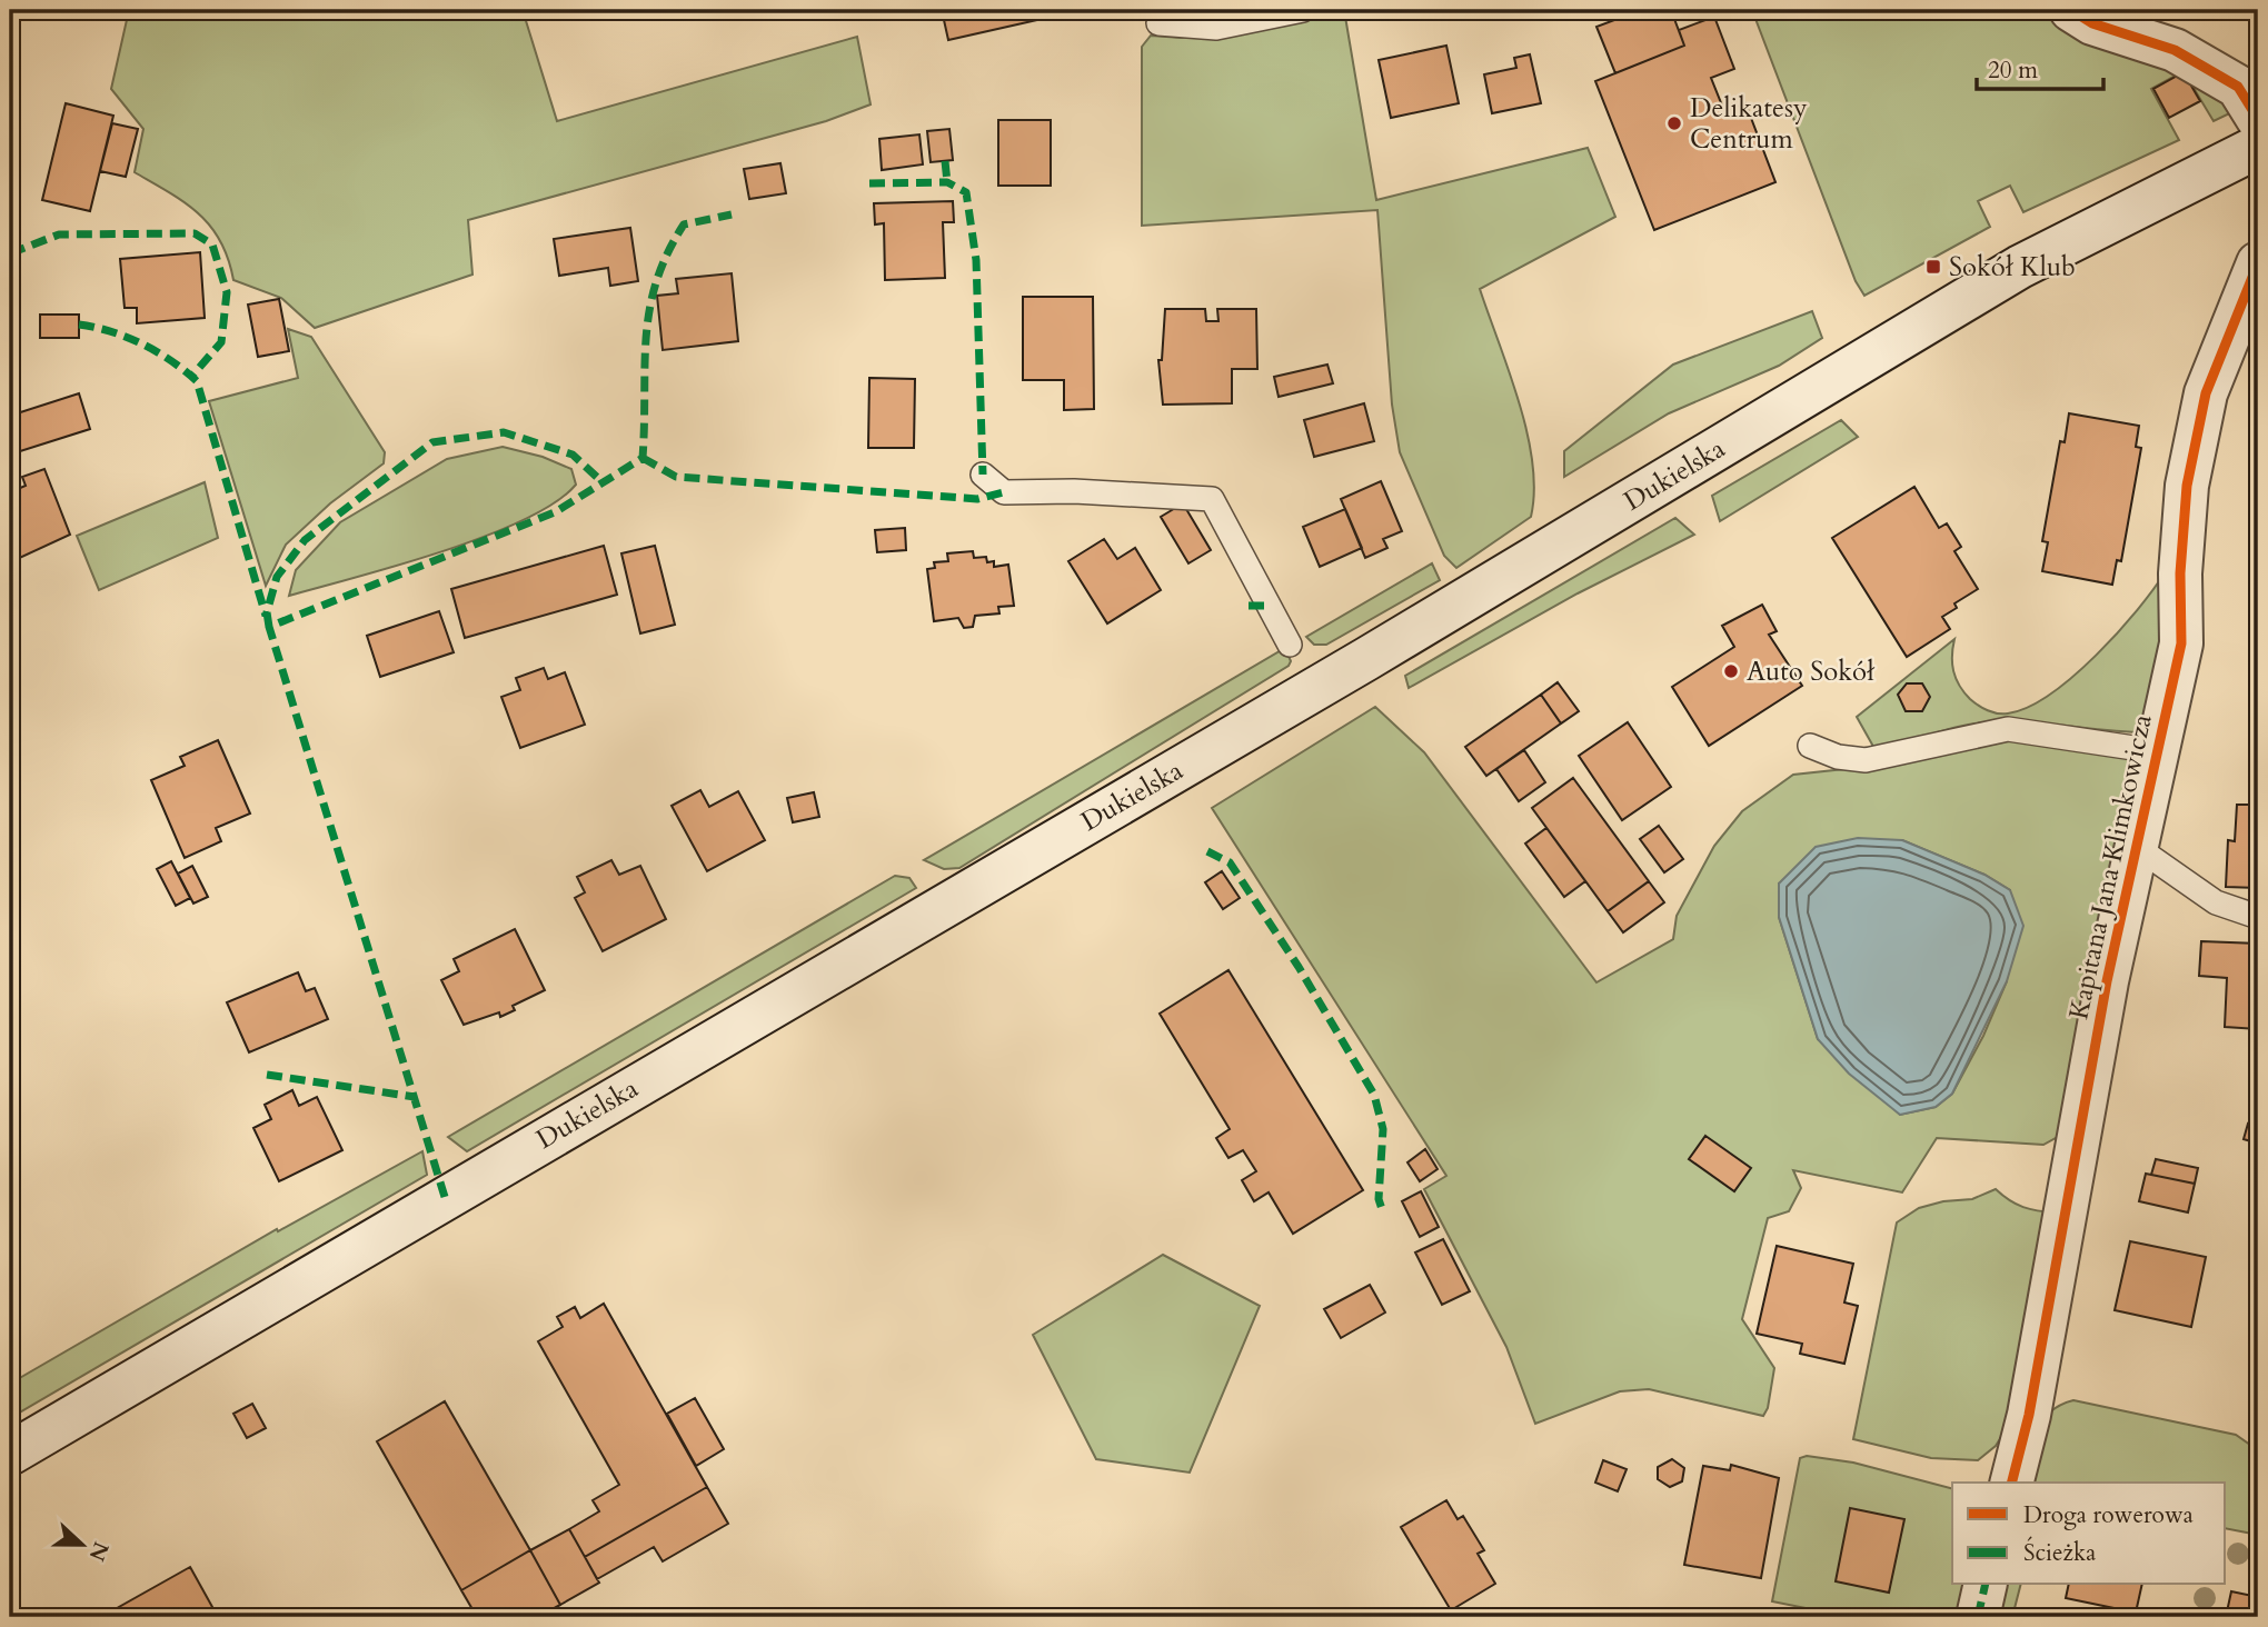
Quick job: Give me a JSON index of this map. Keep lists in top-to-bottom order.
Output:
{
  "streets": {
    "main road": ["Dukielska", "Kapitana Jana Klimkowicza"]
  },
  "places": {
    "other": ["Delikatesy Centrum", "Auto Sokół"],
    "transit": ["Sokół Klub"]
  },
  "legend": ["Droga rowerowa", "Ścieżka"],
  "scale_bar": "20 m",
  "north": "right"
}
